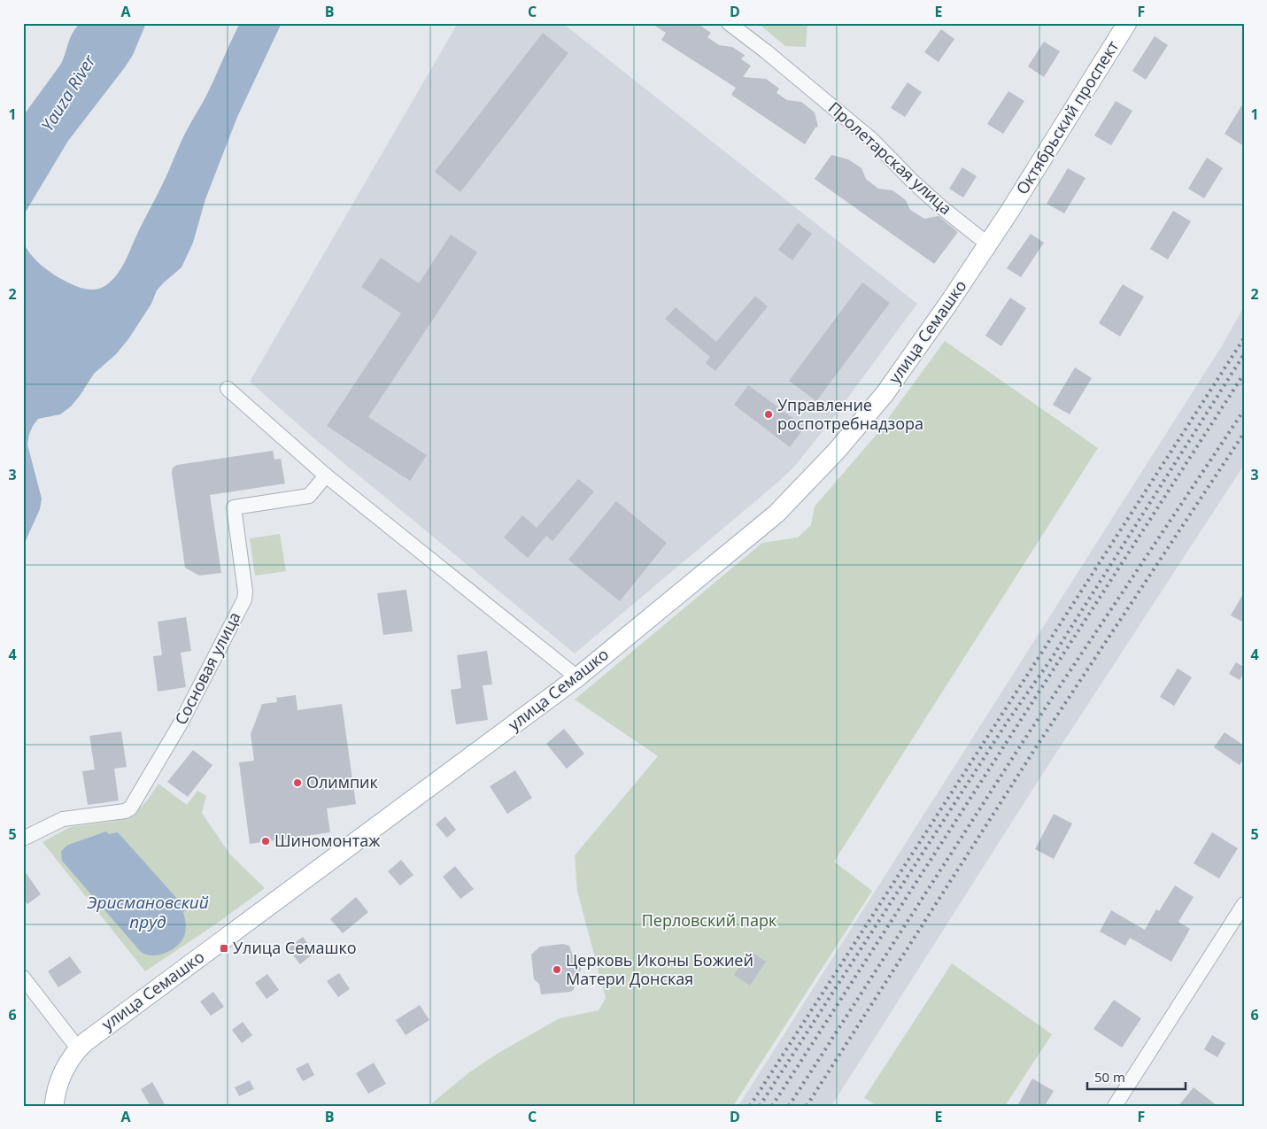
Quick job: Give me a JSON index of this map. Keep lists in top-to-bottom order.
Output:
{
  "streets": {
    "main road": ["Октябрьский проспект", "улица Семашко"],
    "street": ["Пролетарская улица", "Сосновая улица"]
  },
  "crossings": [
    ["Октябрьский проспект", "улица Семашко"],
    ["Пролетарская улица", "улица Семашко"]
  ],
  "water": ["Yauza River", "Эрисмановский пруд"],
  "parks": ["Перловский парк"],
  "places": {
    "other": [
      "Управление роспотребнадзора",
      "Олимпик",
      "Шиномонтаж",
      "Церковь Иконы Божией Матери Донская"
    ],
    "transit": ["Улица Семашко"]
  },
  "scale_bar": "50 m",
  "grid": {
    "columns": [
      "A",
      "B",
      "C",
      "D",
      "E",
      "F"
    ],
    "rows": [
      "1",
      "2",
      "3",
      "4",
      "5",
      "6"
    ]
  }
}
